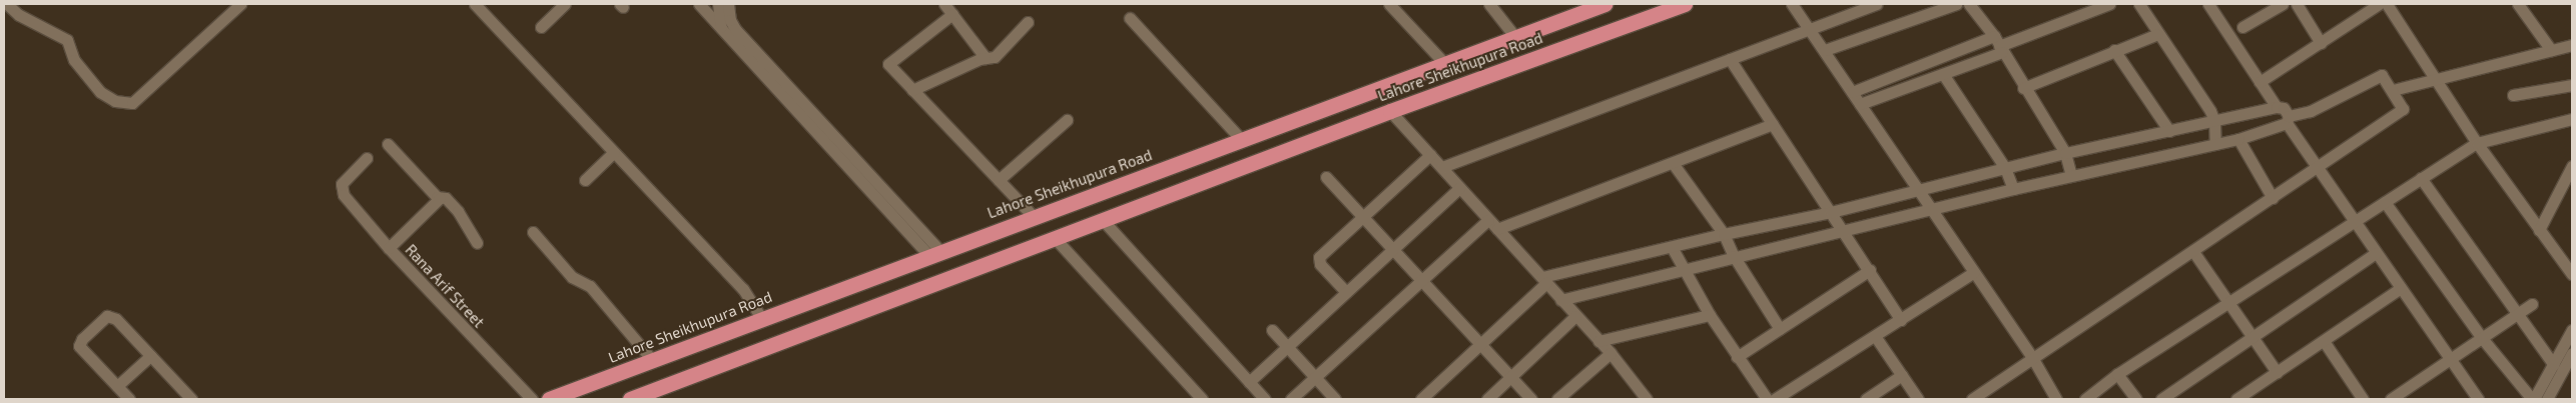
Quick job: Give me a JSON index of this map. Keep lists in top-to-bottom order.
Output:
{
  "streets": {
    "highway": ["Lahore Sheikhupura Road"],
    "street": ["Rana Arif Street"]
  }
}
